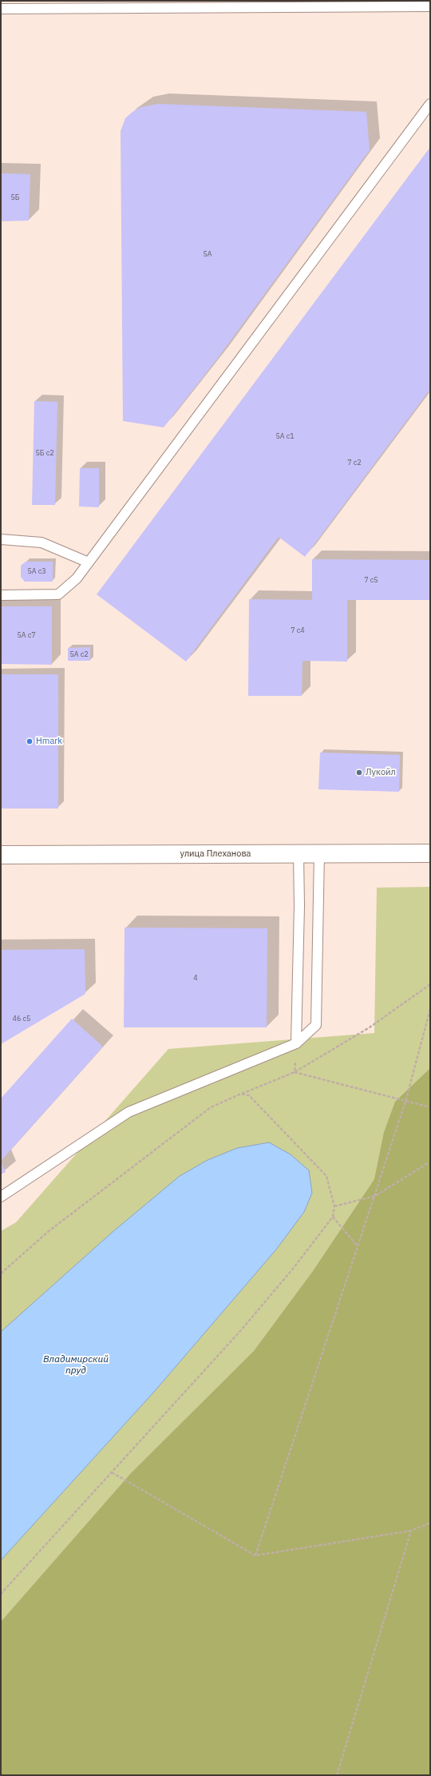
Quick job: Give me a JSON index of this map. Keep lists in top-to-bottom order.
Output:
{
  "streets": {
    "main road": ["улица Плеханова"]
  },
  "water": ["Владимирский пруд"],
  "places": ["Hmark", "Лукойл"],
  "house_numbers": [
    "5Б",
    "5А",
    "5А с1",
    "5Б с2",
    "7 с2",
    "5А с3",
    "7 с5",
    "7 с4",
    "5А с7",
    "5А с2",
    "4",
    "46 с5"
  ]
}
